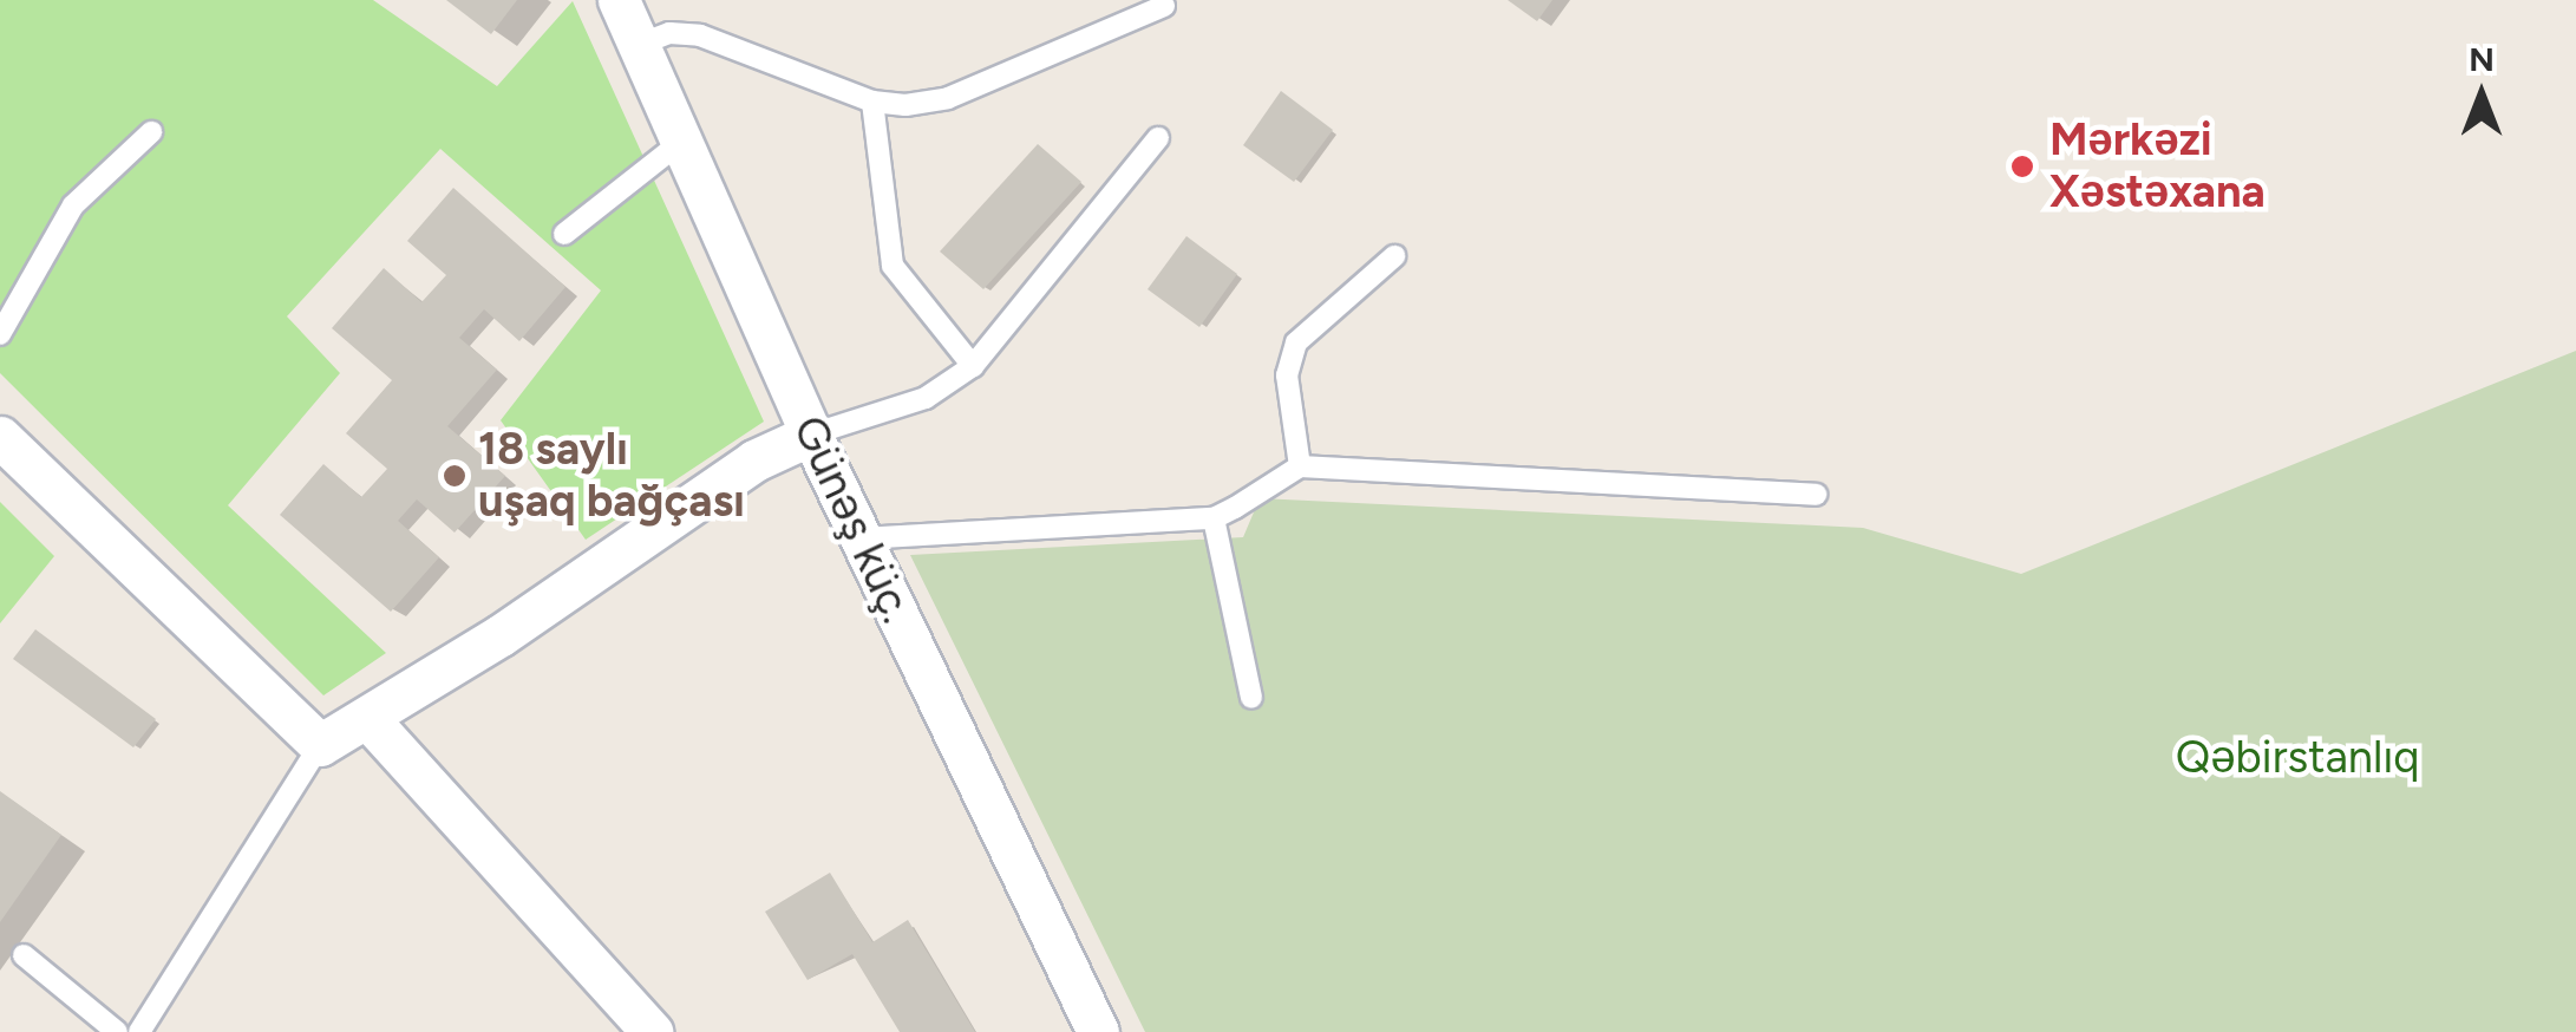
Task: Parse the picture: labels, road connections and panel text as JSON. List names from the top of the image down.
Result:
{
  "streets": {
    "street": ["Günəş küç."]
  },
  "parks": ["Qəbirstanlıq"],
  "places": ["Mərkəzi Xəstəxana", "18 saylı uşaq bağçası"],
  "north": "top"
}
